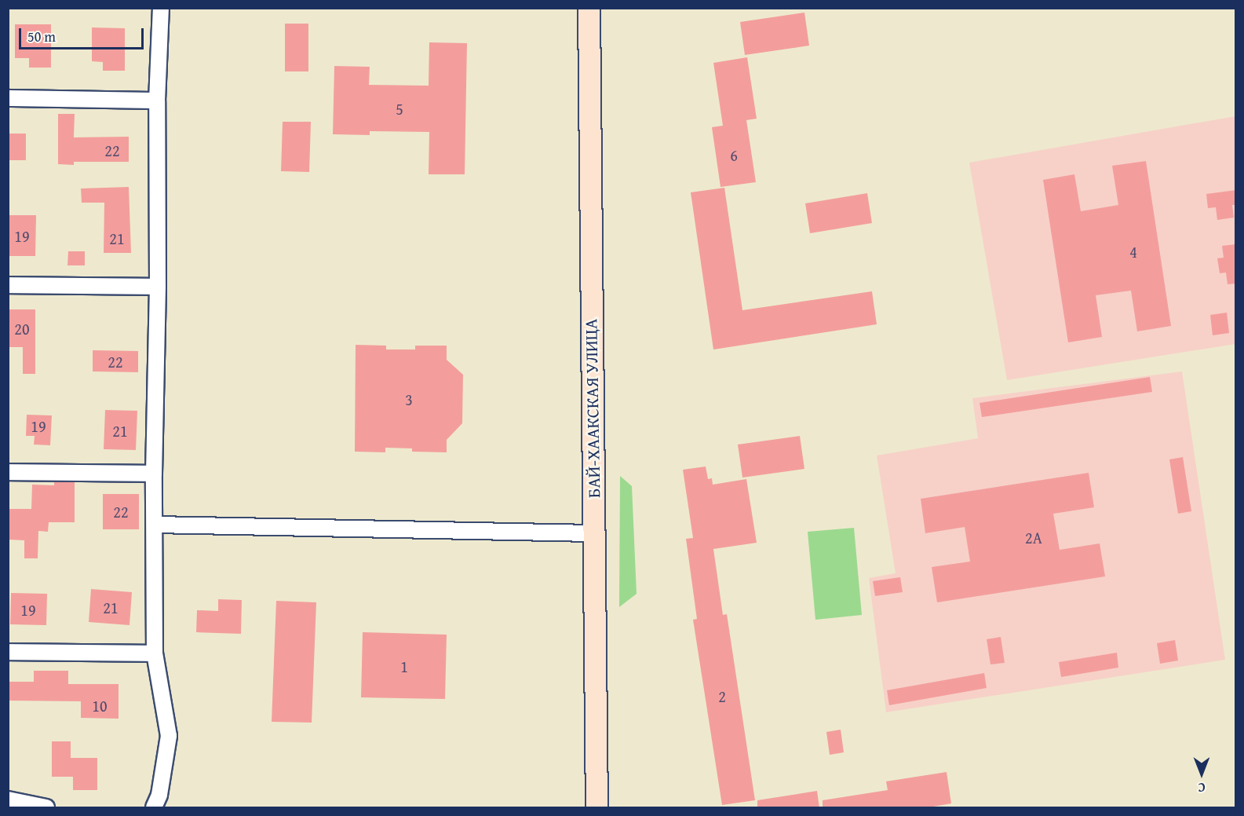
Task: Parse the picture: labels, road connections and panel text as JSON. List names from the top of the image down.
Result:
{
  "streets": {
    "main road": ["БАЙ-ХААКСКАЯ УЛИЦА"]
  },
  "house_numbers": [
    "5",
    "22",
    "6",
    "19",
    "21",
    "4",
    "20",
    "22",
    "3",
    "19",
    "21",
    "22",
    "2А",
    "21",
    "19",
    "1",
    "2",
    "10"
  ],
  "scale_bar": "50 m",
  "north": "bottom"
}
